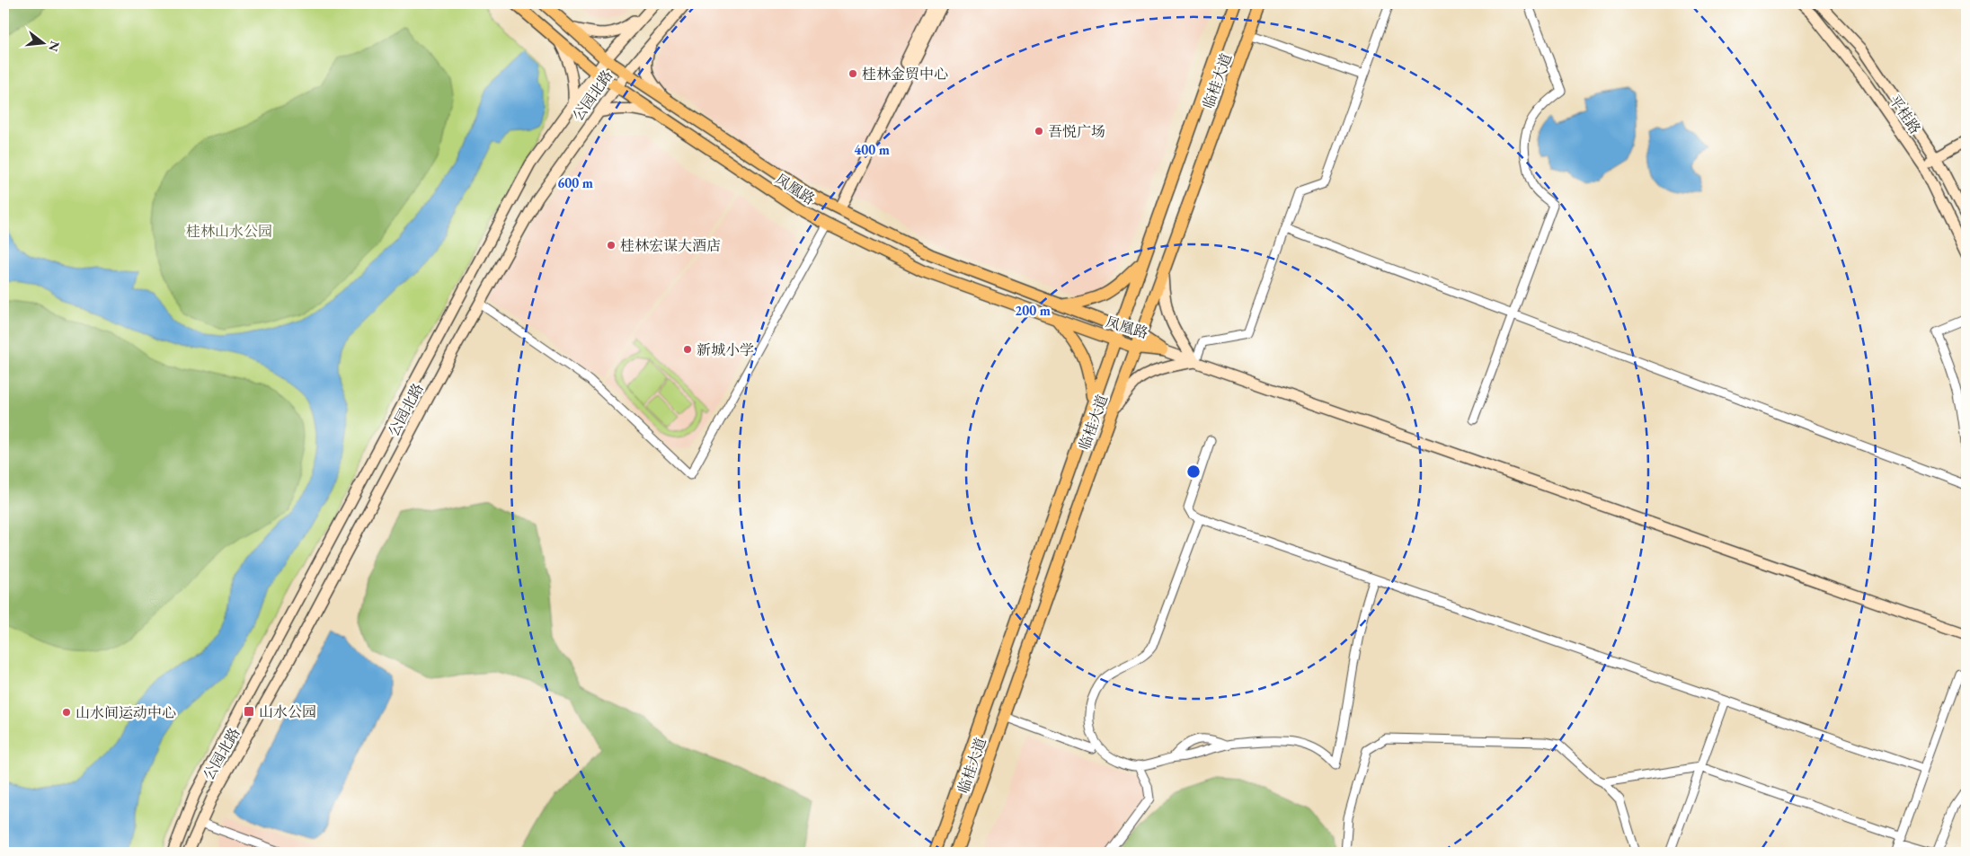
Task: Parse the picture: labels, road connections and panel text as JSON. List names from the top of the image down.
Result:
{
  "streets": {
    "main road": [
      "临桂大道",
      "公园北路",
      "平桂路",
      "凤凰路"
    ]
  },
  "crossings": [
    ["临桂大道", "凤凰路"],
    ["公园北路", "凤凰路"]
  ],
  "parks": ["桂林山水公园"],
  "places": {
    "other": [
      "桂林金贸中心",
      "吾悦广场",
      "桂林宏谋大酒店",
      "新城小学",
      "山水间运动中心"
    ],
    "transit": ["山水公园"]
  },
  "north": "right",
  "rings": ["400 m", "600 m", "200 m"]
}
